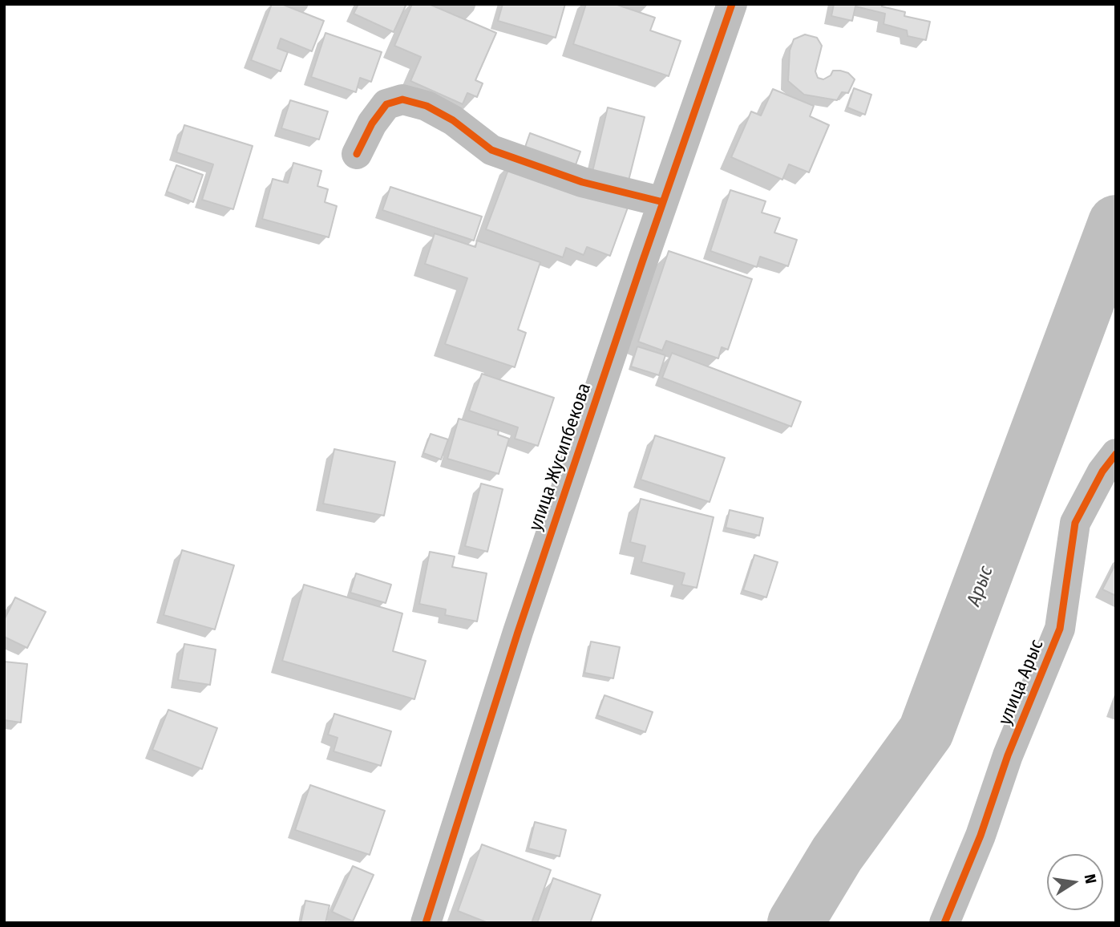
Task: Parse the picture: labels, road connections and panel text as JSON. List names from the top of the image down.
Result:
{
  "streets": {
    "street": ["улица Жусипбекова", "улица Арыс"]
  },
  "water": ["Арыс"],
  "north": "right"
}
